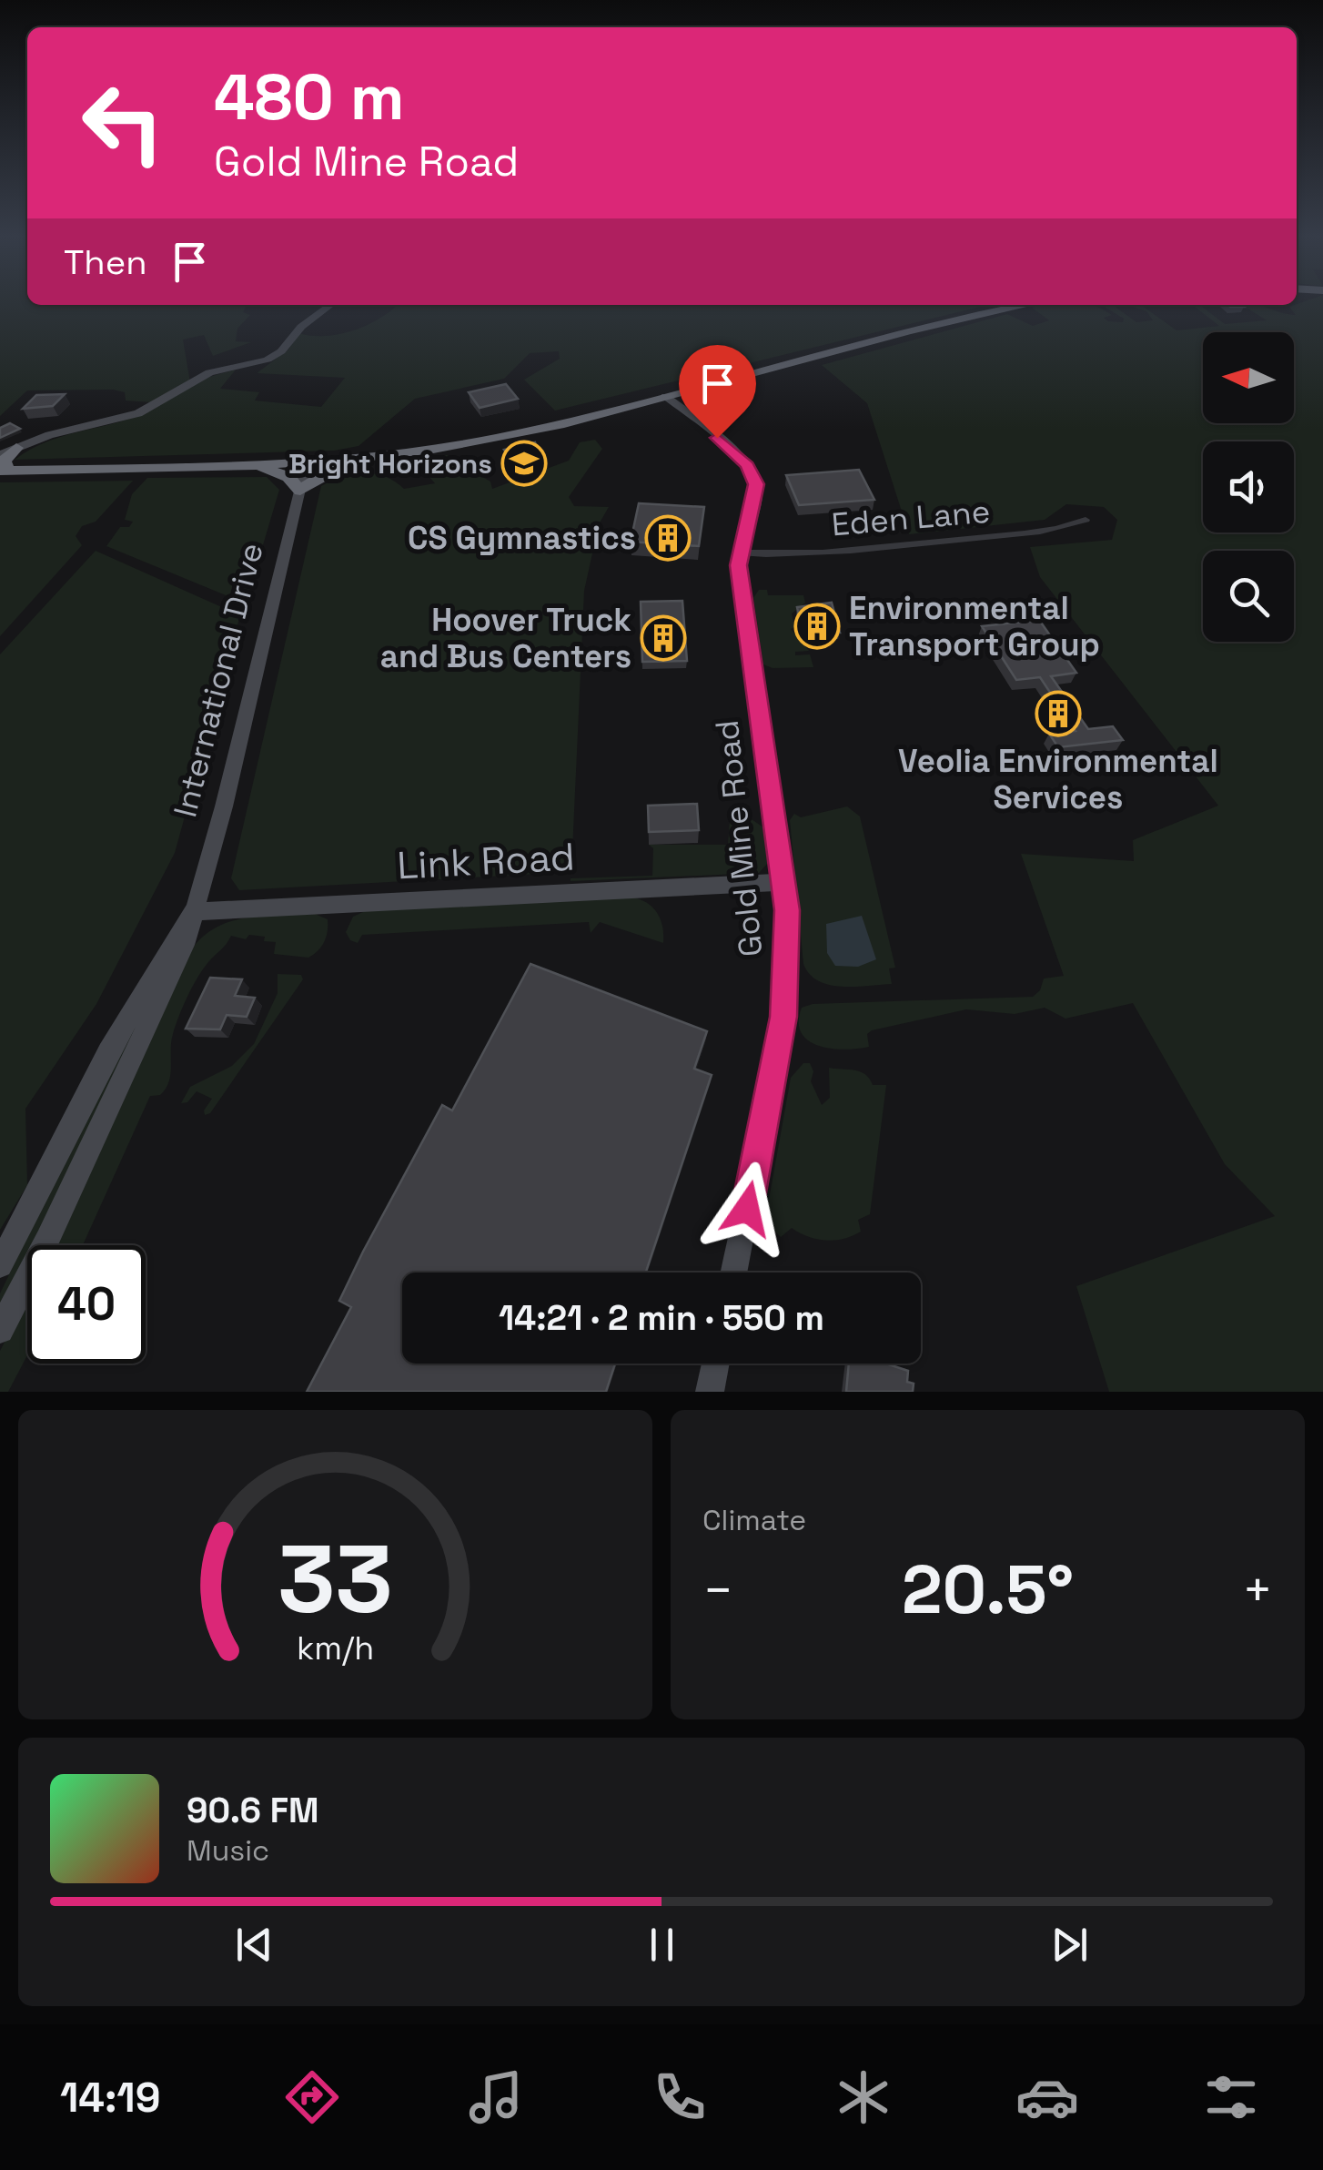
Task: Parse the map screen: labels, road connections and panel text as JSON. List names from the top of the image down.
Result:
{
  "streets": {
    "street": [
      "Eden Lane",
      "International Drive",
      "Gold Mine Road",
      "Link Road"
    ]
  },
  "crossings": [
    ["Eden Lane", "Gold Mine Road"],
    ["International Drive", "Link Road"],
    ["Gold Mine Road", "Link Road"]
  ],
  "places": {
    "school or university": ["Bright Horizons"],
    "building": [
      "CS Gymnastics",
      "Environmental Transport Group",
      "Hoover Truck and Bus Centers",
      "Veolia Environmental Services"
    ]
  },
  "north": "left",
  "page": {
    "turn": ["480 m", "Gold Mine Road"],
    "then": "Then",
    "limit": "40",
    "trip": "14:21 · 2 min · 550 m",
    "tile": "Climate",
    "heat": ["−", "20.5°", "+"],
    "song": ["90.6 FM", "Music"],
    "tabs": "14:19",
    "gauge": ["33", "km/h"]
  }
}
